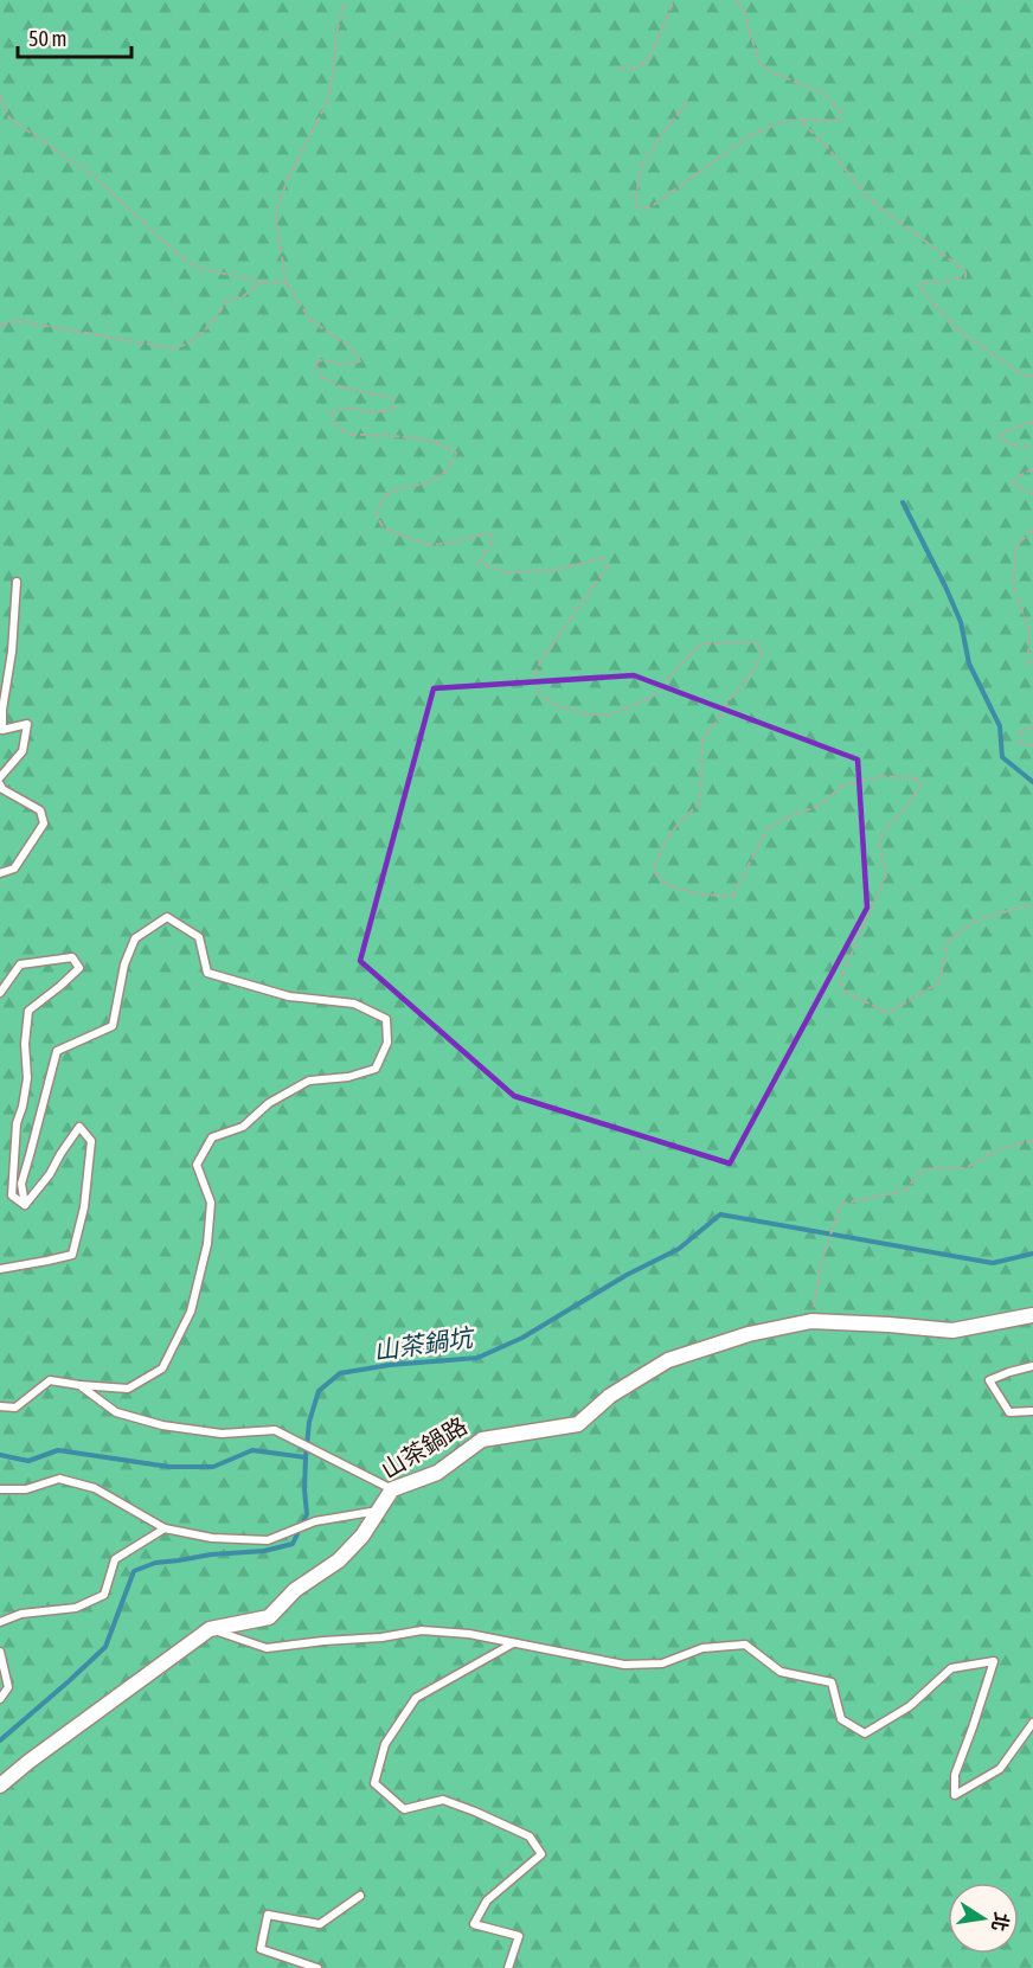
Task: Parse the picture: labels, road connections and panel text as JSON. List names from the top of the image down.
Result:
{
  "streets": {
    "street": ["山茶鍋路"]
  },
  "water": ["山茶鍋坑"],
  "scale_bar": "50 m",
  "north": "right"
}
